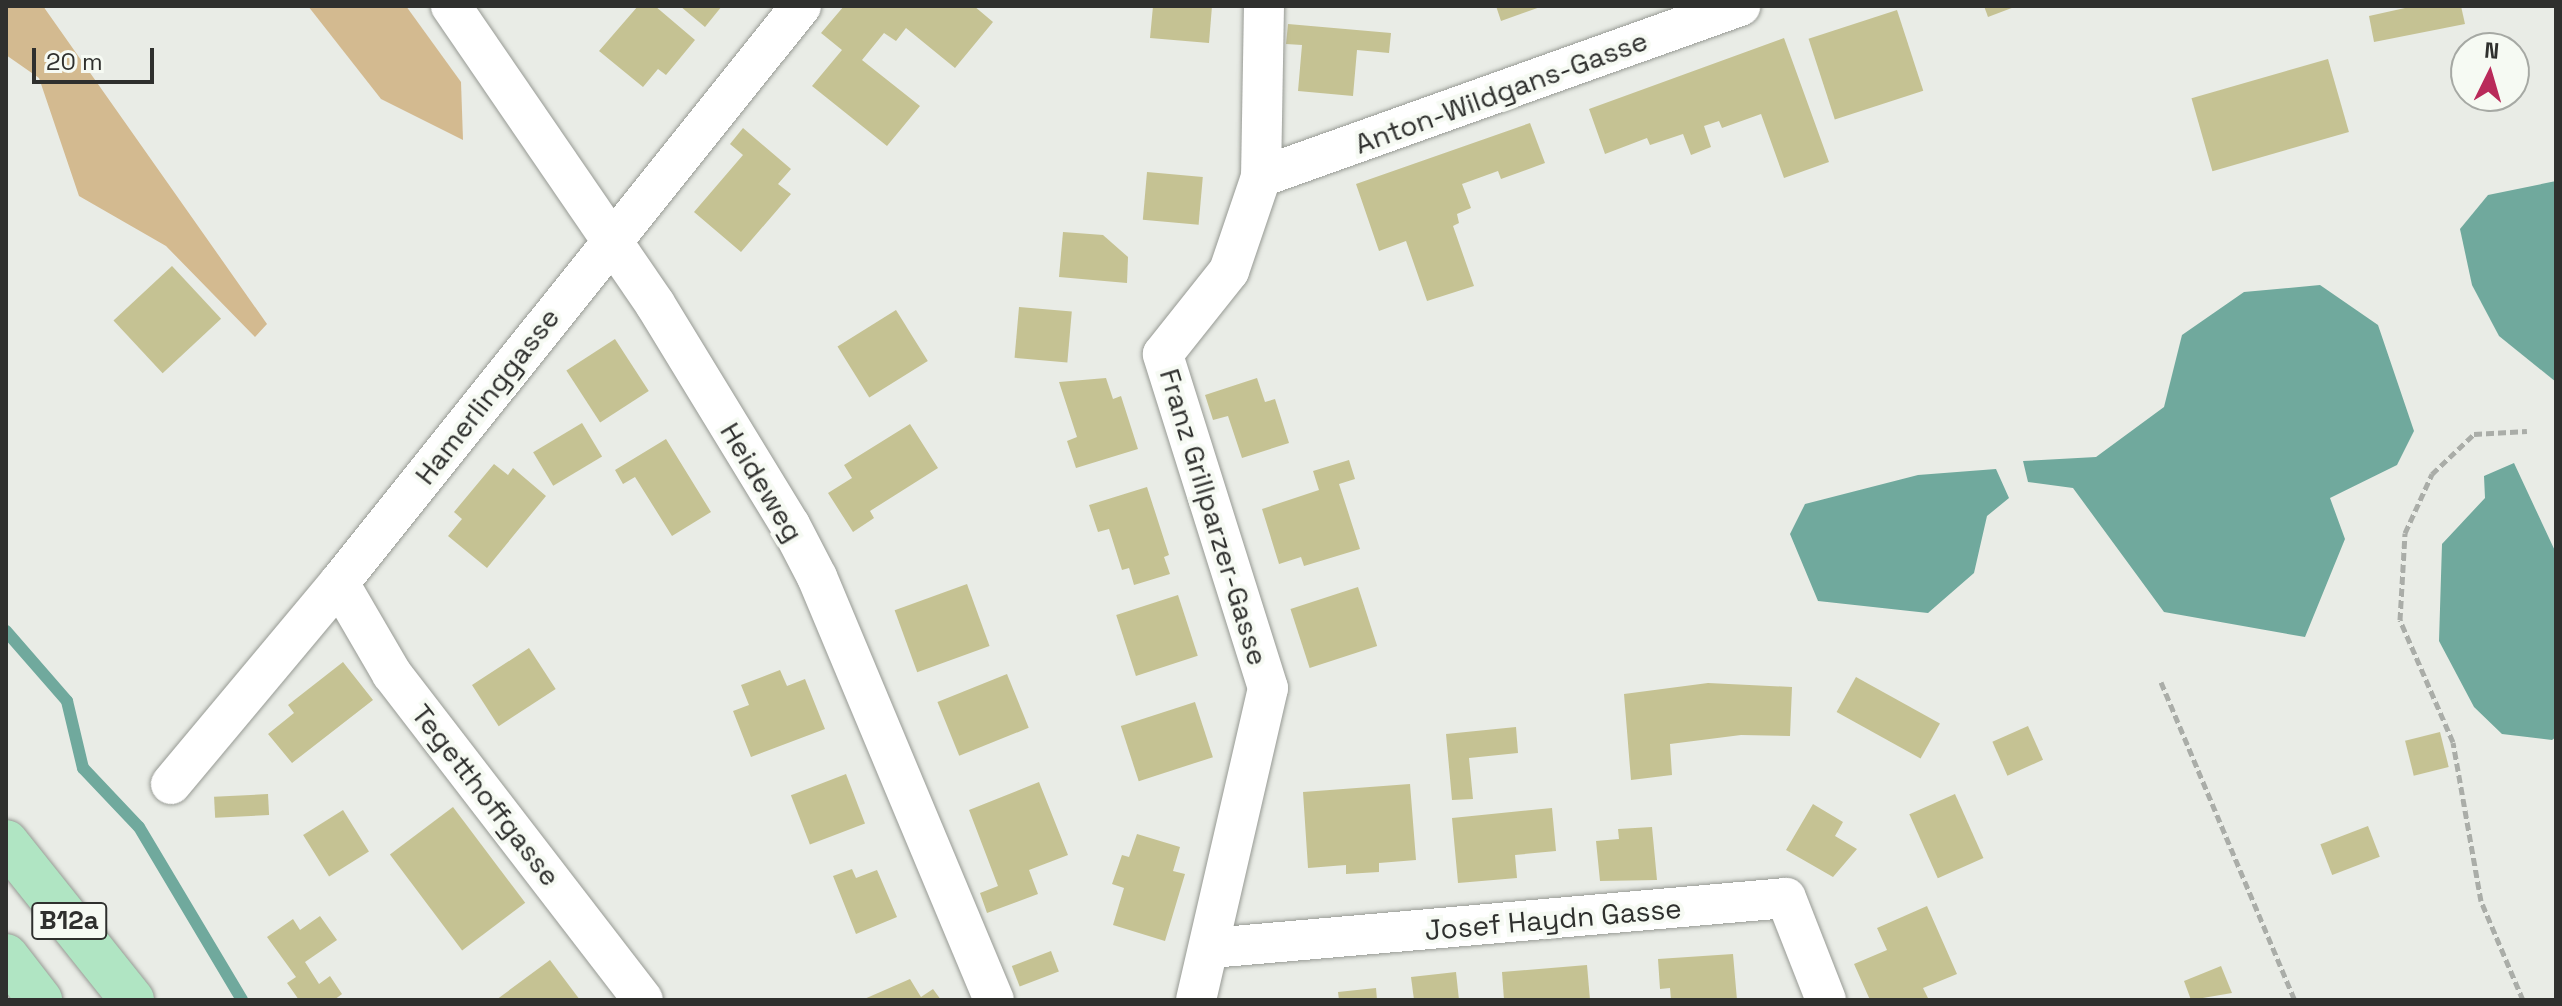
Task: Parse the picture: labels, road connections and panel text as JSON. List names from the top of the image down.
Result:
{
  "streets": {
    "main road": ["B12a"],
    "street": [
      "Anton-Wildgans-Gasse",
      "Hamerlinggasse",
      "Heideweg",
      "Franz Grillparzer-Gasse",
      "Tegetthoffgasse",
      "Josef Haydn Gasse"
    ]
  },
  "crossings": [
    ["Anton-Wildgans-Gasse", "Franz Grillparzer-Gasse"],
    ["Hamerlinggasse", "Heideweg"],
    ["Hamerlinggasse", "Tegetthoffgasse"],
    ["Franz Grillparzer-Gasse", "Josef Haydn Gasse"]
  ],
  "scale_bar": "20 m",
  "north": "top"
}
